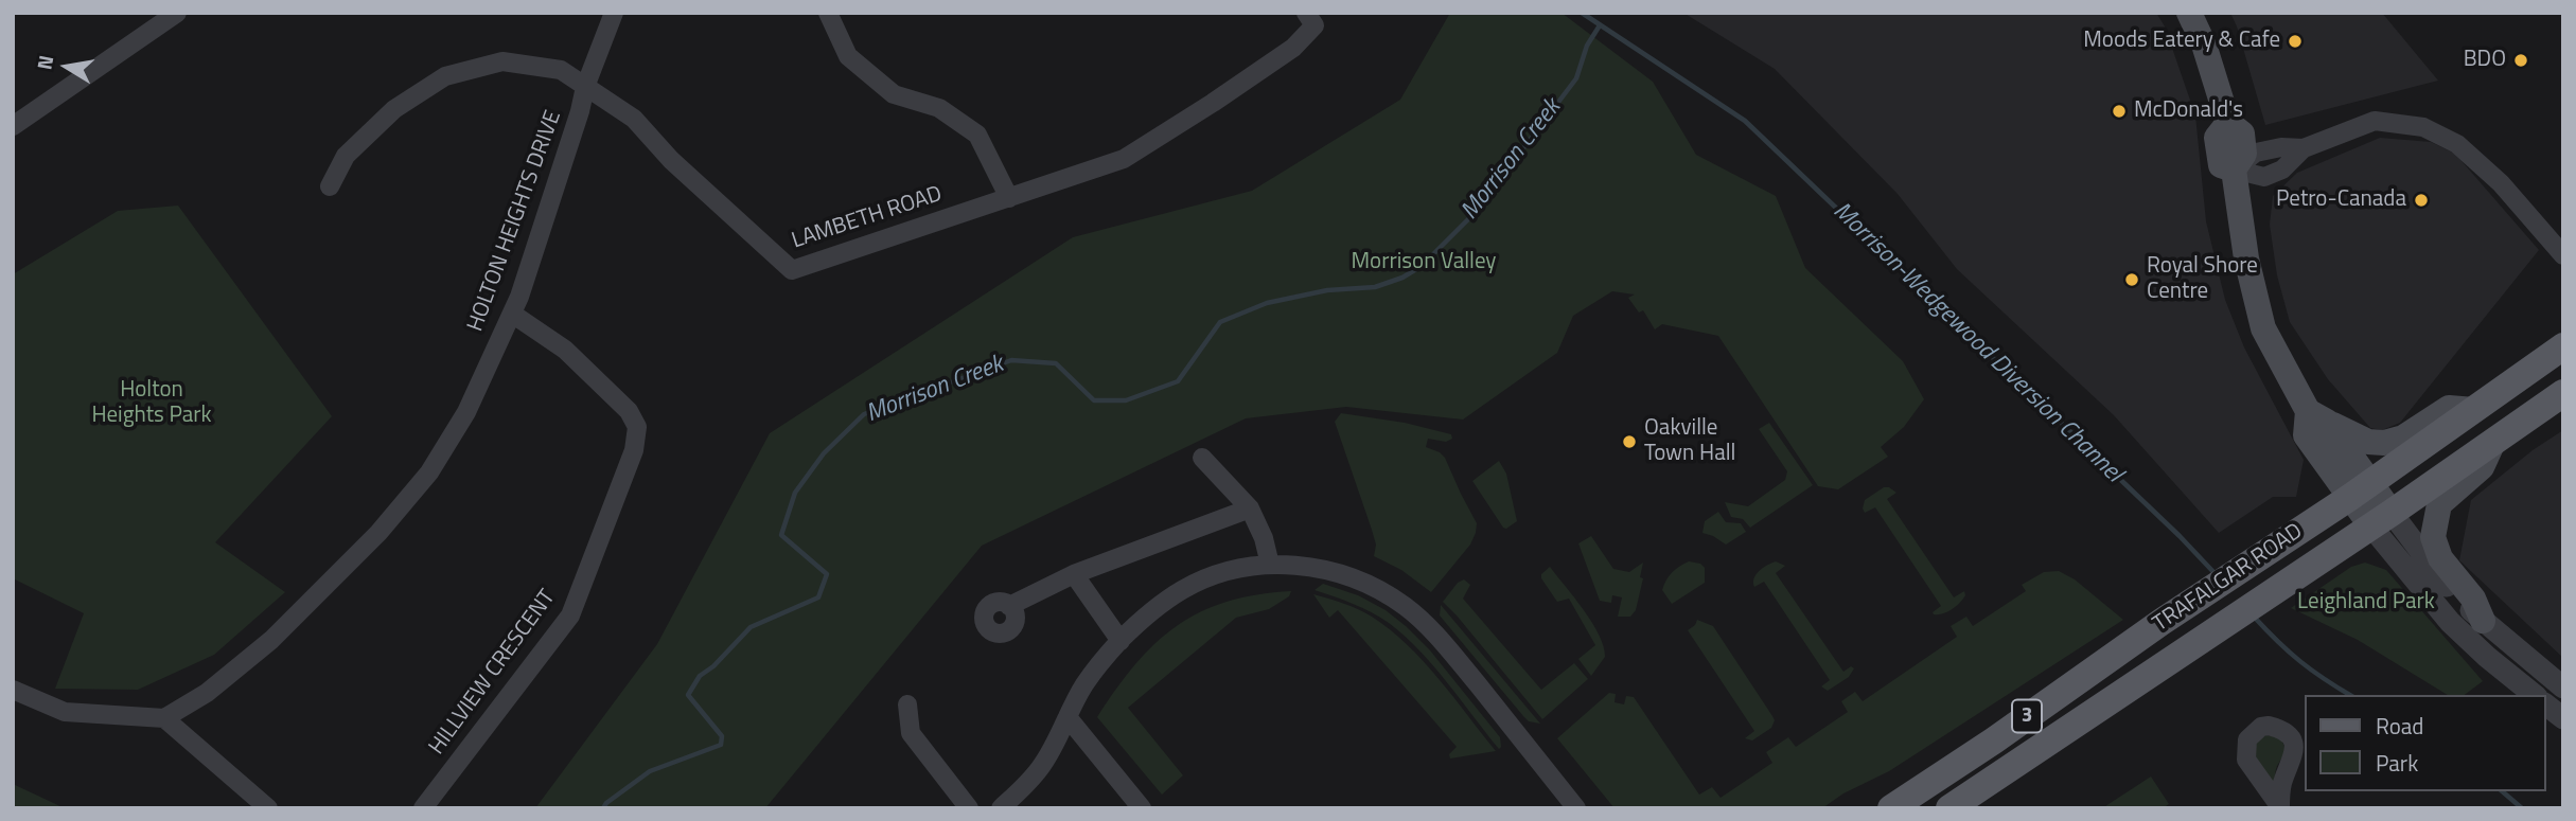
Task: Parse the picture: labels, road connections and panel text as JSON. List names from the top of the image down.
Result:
{
  "streets": {
    "main road": ["TRAFALGAR ROAD", "3"],
    "street": ["LAMBETH ROAD", "HOLTON HEIGHTS DRIVE", "HILLVIEW CRESCENT"]
  },
  "crossings": [
    ["LAMBETH ROAD", "HOLTON HEIGHTS DRIVE"],
    ["HOLTON HEIGHTS DRIVE", "HILLVIEW CRESCENT"]
  ],
  "water": ["Morrison Creek", "Morrison-Wedgewood Diversion Channel"],
  "parks": ["Morrison Valley", "Holton Heights Park", "Leighland Park"],
  "places": [
    "Moods Eatery & Cafe",
    "BDO",
    "McDonald's",
    "Petro-Canada",
    "Royal Shore Centre",
    "Oakville Town Hall"
  ],
  "legend": ["Road", "Park"],
  "north": "left"
}
